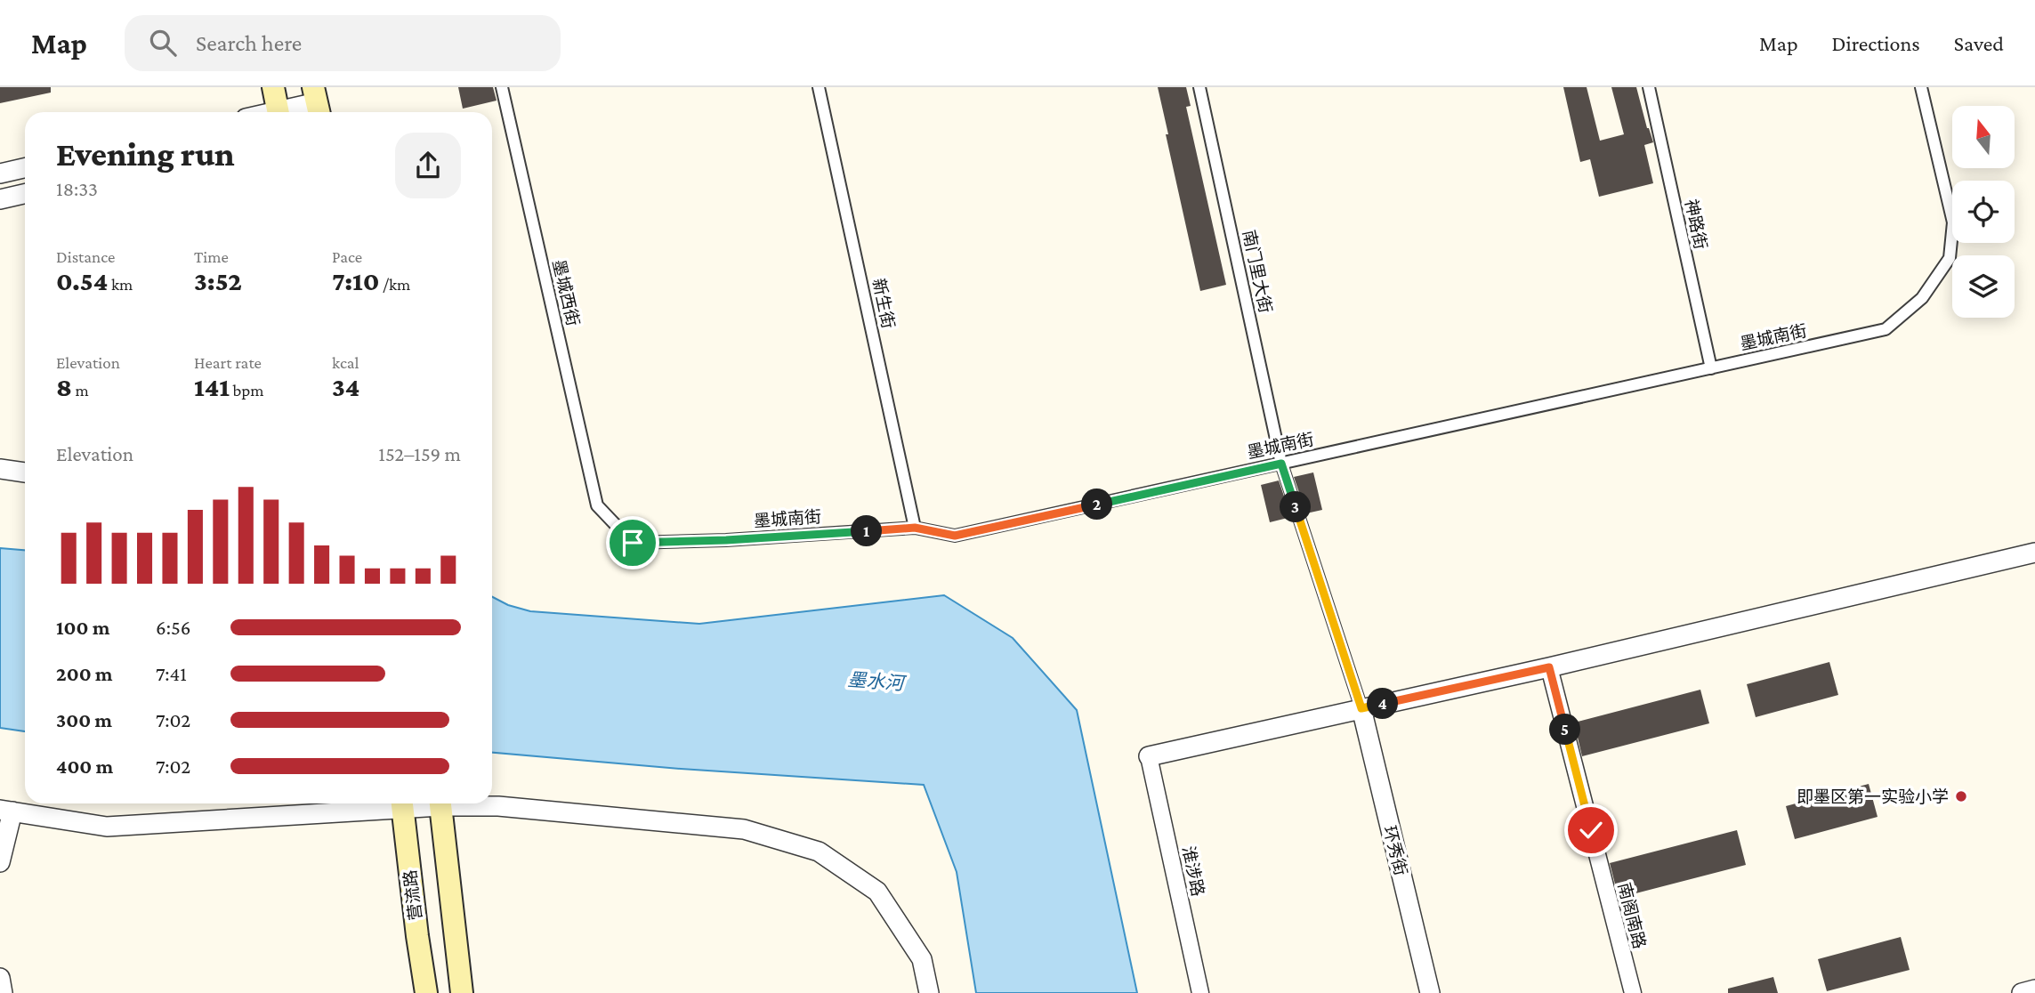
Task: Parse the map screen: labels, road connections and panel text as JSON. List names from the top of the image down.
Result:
{
  "streets": {
    "main road": ["营流路"],
    "street": [
      "神路街",
      "南门里大街",
      "墨城西街",
      "新生街",
      "墨城南街",
      "环秀街",
      "淮涉路",
      "南阁南路"
    ]
  },
  "crossings": [
    ["神路街", "墨城南街"],
    ["南门里大街", "墨城南街"],
    ["南门里大街", "环秀街"],
    ["墨城西街", "墨城南街"],
    ["新生街", "墨城南街"]
  ],
  "water": ["墨水河"],
  "places": ["即墨区第一实验小学"],
  "north": "top",
  "page": {
    "header": "Map",
    "search": "Search here",
    "nav": ["Map", "Directions", "Saved"],
    "heading": ["Evening run", "18:33"],
    "stats": [
      ["Distance", "0.54 km"],
      ["Time", "3:52"],
      ["Pace", "7:10 /km"],
      ["Elevation", "8 m"],
      ["Heart rate", "141 bpm"],
      ["kcal", "34"]
    ],
    "chart": ["Elevation", "152–159 m"],
    "pins": [
      "2",
      "3",
      "1",
      "4",
      "5"
    ],
    "list": [
      {
        "name": "100 m",
        "note": "6:56"
      },
      {
        "name": "200 m",
        "note": "7:41"
      },
      {
        "name": "300 m",
        "note": "7:02"
      },
      {
        "name": "400 m",
        "note": "7:02"
      }
    ]
  }
}
